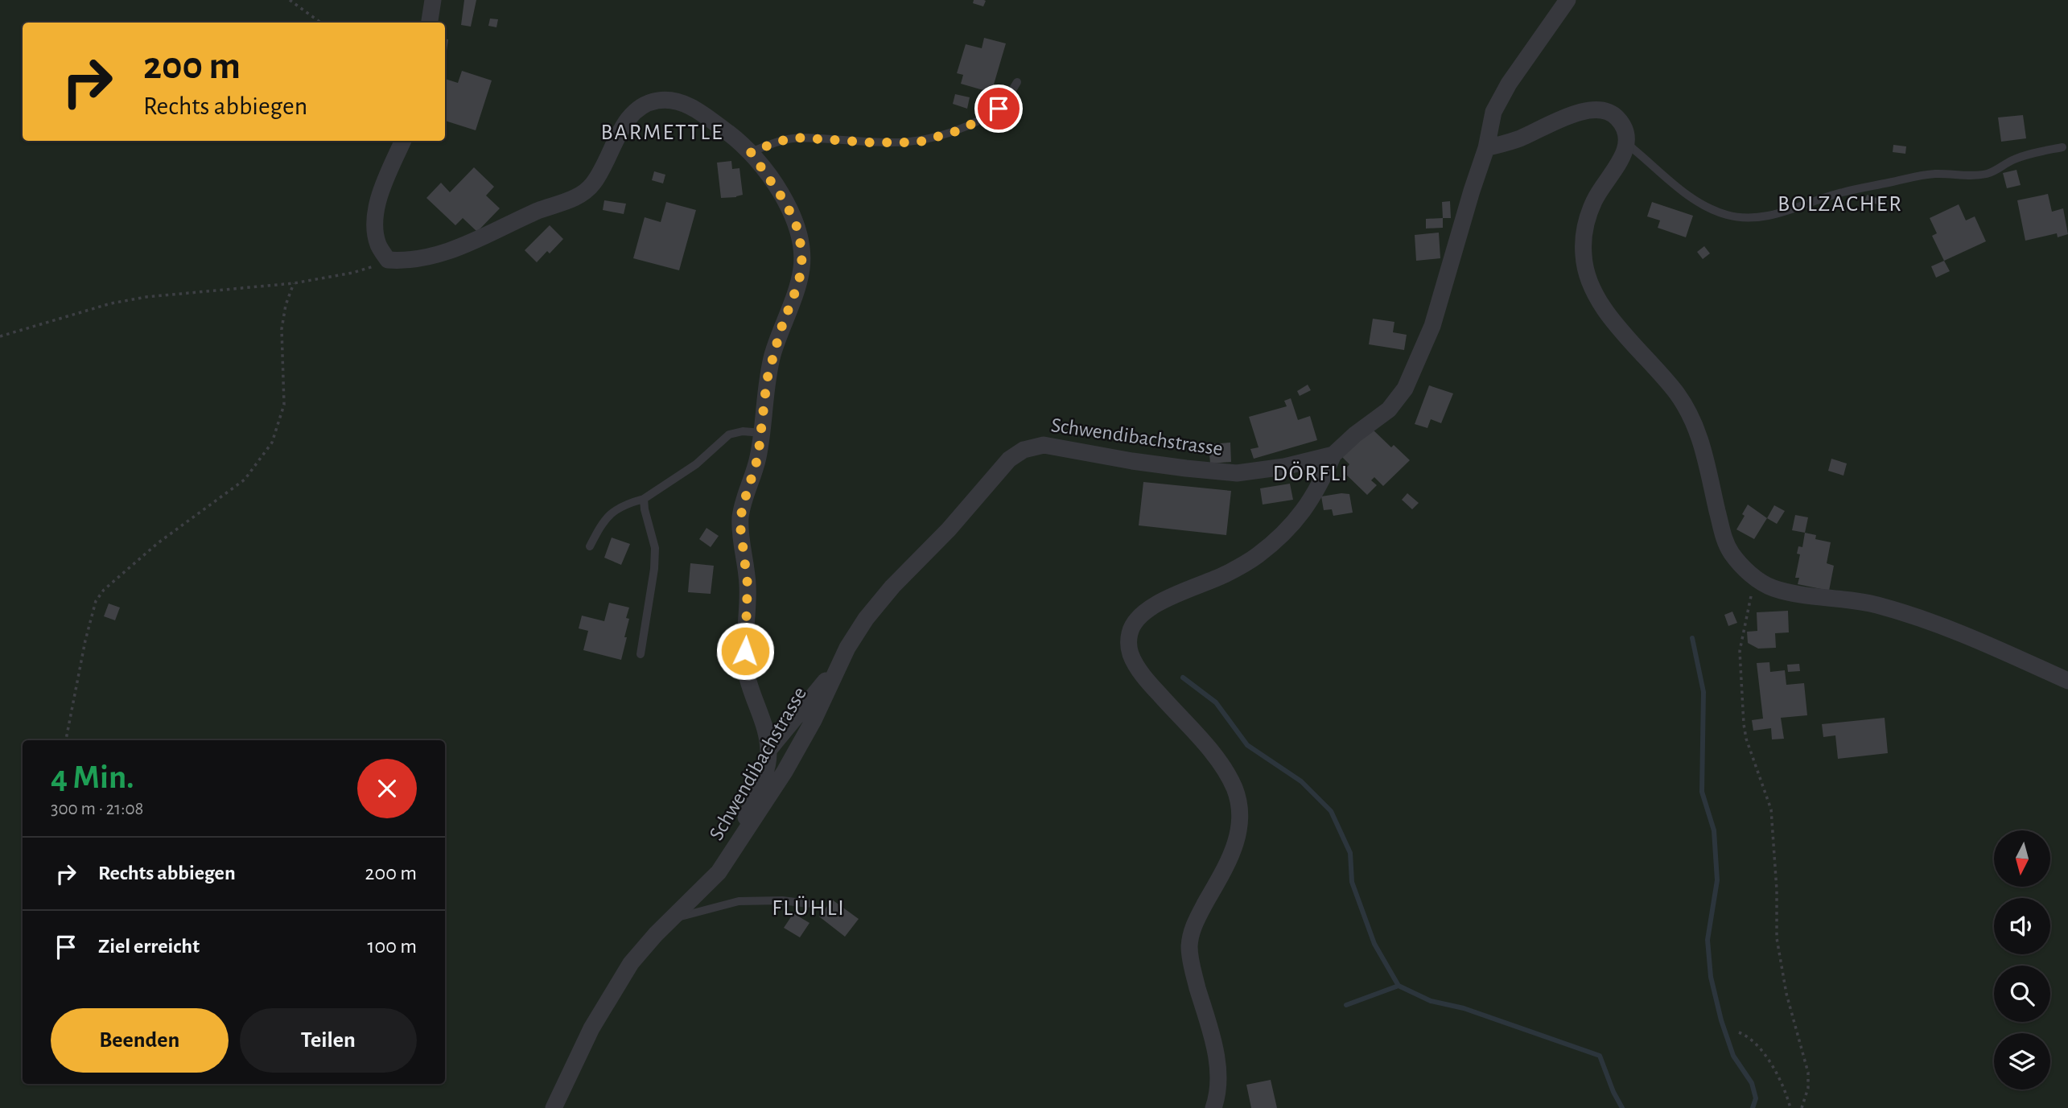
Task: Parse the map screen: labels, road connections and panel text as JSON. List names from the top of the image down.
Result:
{
  "streets": {
    "street": ["Schwendibachstrasse"]
  },
  "districts": [
    "BARMETTLE",
    "BOLZACHER",
    "DÖRFLI",
    "FLÜHLI"
  ],
  "north": "bottom",
  "page": {
    "turn": ["200 m", "Rechts abbiegen"],
    "heading": ["4 Min.", "300 m · 21:08"],
    "list": [
      {
        "name": "Rechts abbiegen",
        "value": "200 m"
      },
      {
        "name": "Ziel erreicht",
        "value": "100 m"
      }
    ],
    "buttons": ["Beenden", "Teilen"]
  }
}
